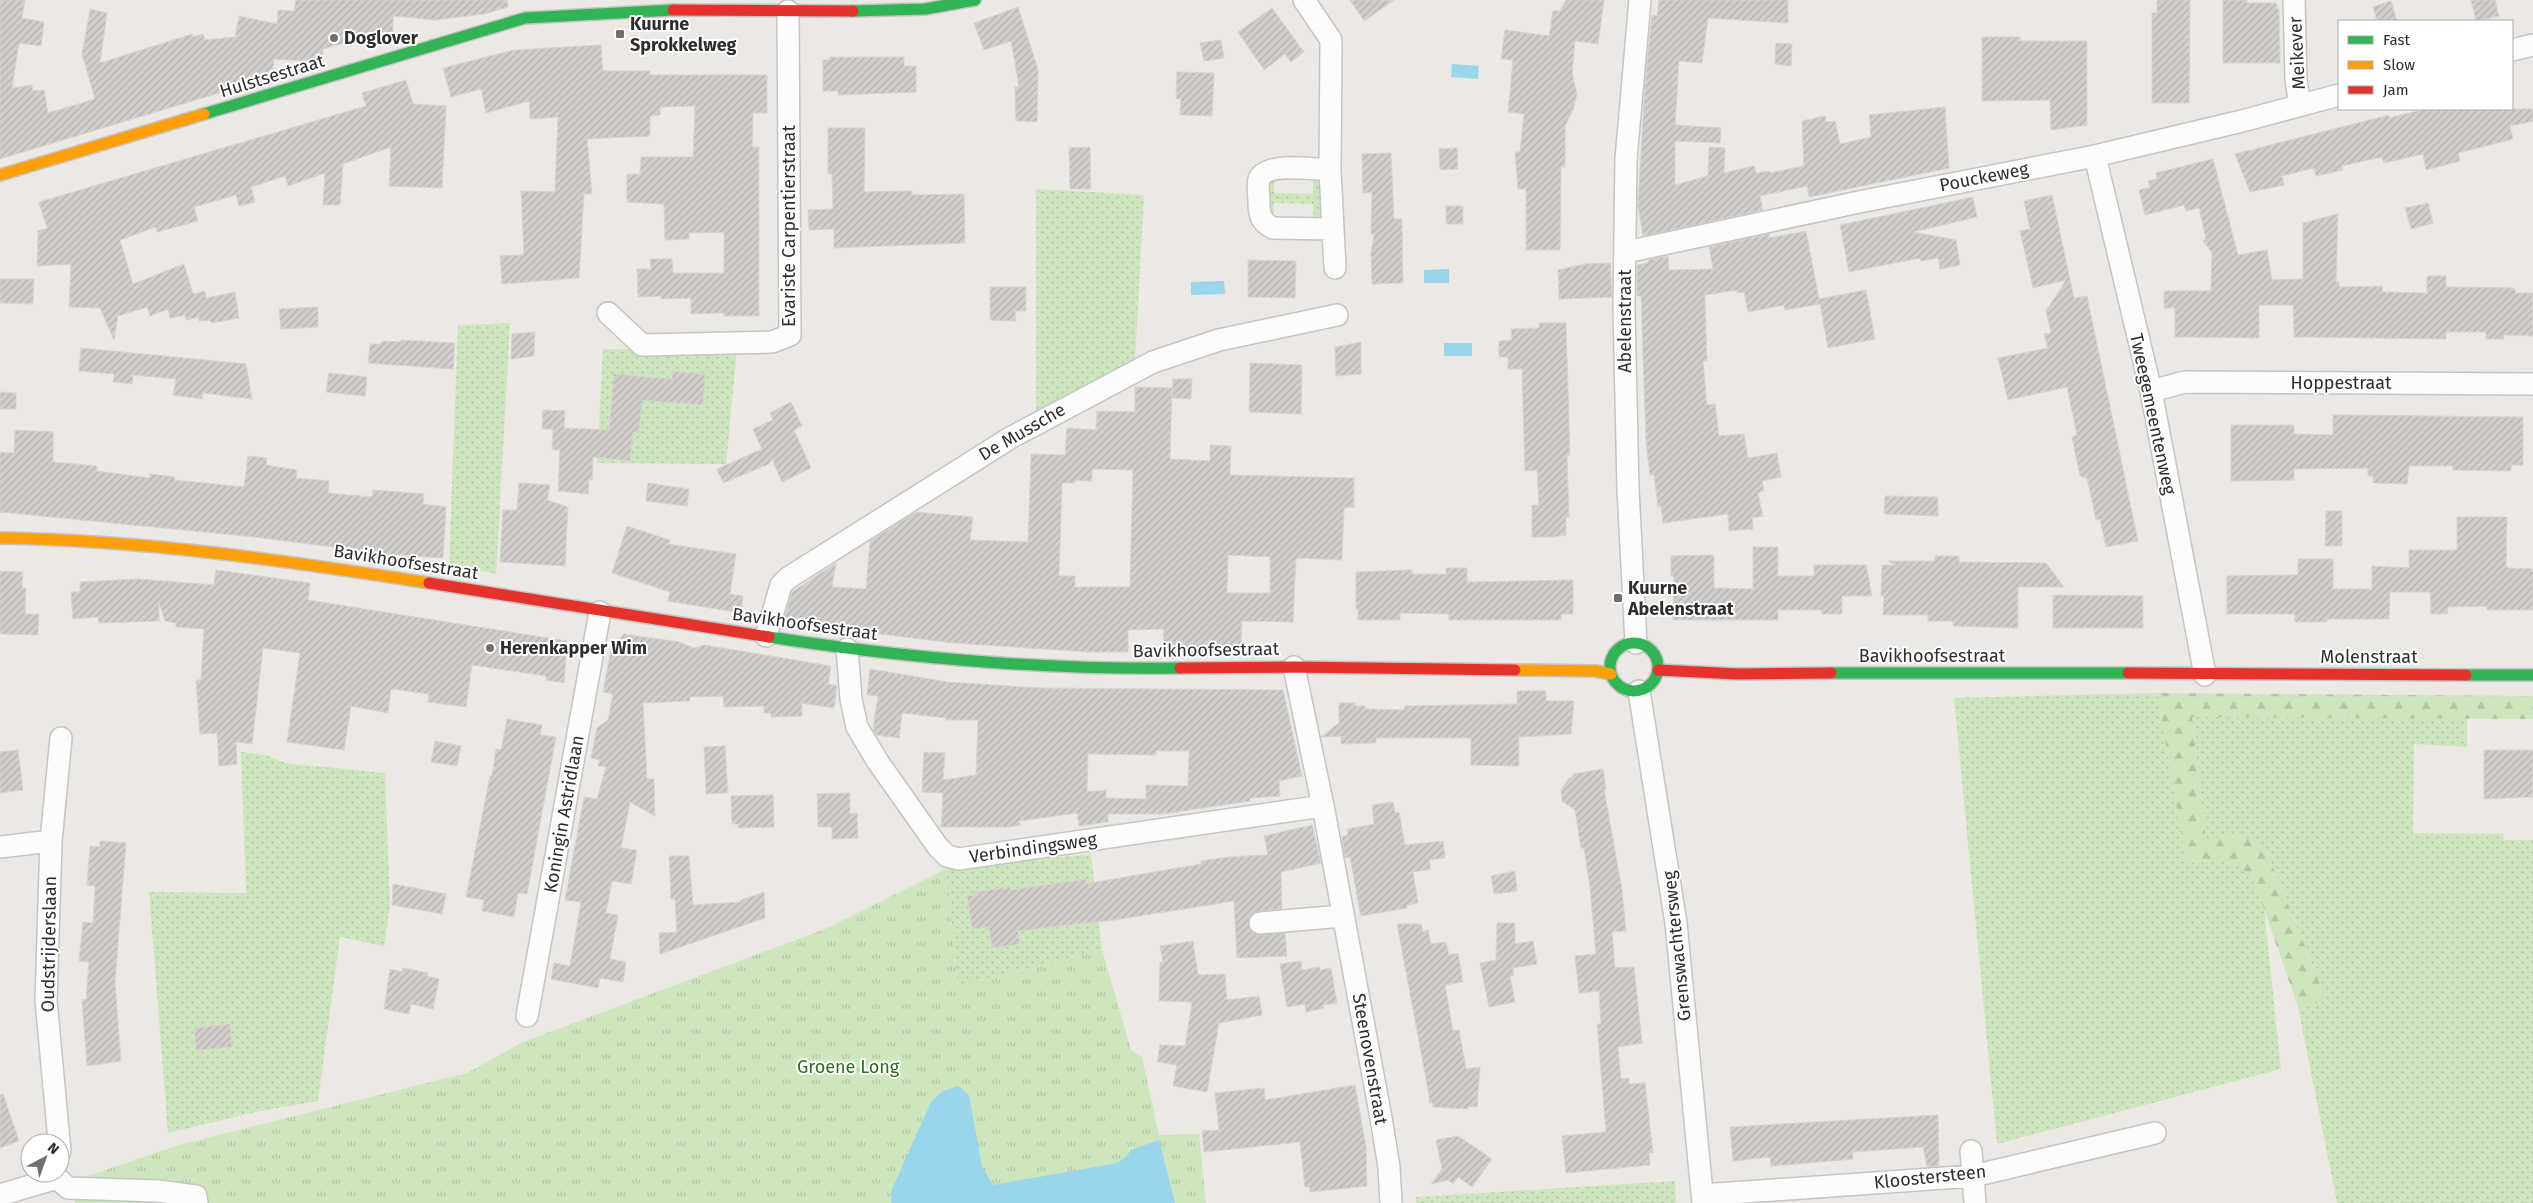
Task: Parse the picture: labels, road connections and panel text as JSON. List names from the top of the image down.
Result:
{
  "streets": {
    "street": [
      "Meikever",
      "Hulstsestraat",
      "Pouckeweg",
      "Evariste Carpentierstraat",
      "Abelenstraat",
      "Hoppestraat",
      "Tweegemeentenweg",
      "De Mussche",
      "Bavikhoofsestraat",
      "Molenstraat",
      "Koningin Astridlaan",
      "Verbindingsweg",
      "Oudstrijderslaan",
      "Grenswachtersweg",
      "Steenovenstraat",
      "Kloostersteen"
    ]
  },
  "crossings": [
    ["Meikever", "Pouckeweg"],
    ["Hulstsestraat", "Evariste Carpentierstraat"],
    ["Pouckeweg", "Abelenstraat"],
    ["Pouckeweg", "Tweegemeentenweg"],
    ["Abelenstraat", "Bavikhoofsestraat"],
    ["Abelenstraat", "Grenswachtersweg"],
    ["Hoppestraat", "Tweegemeentenweg"],
    ["Tweegemeentenweg", "Bavikhoofsestraat"],
    ["Tweegemeentenweg", "Molenstraat"],
    ["De Mussche", "Bavikhoofsestraat"],
    ["Bavikhoofsestraat", "Molenstraat"],
    ["Bavikhoofsestraat", "Koningin Astridlaan"],
    ["Bavikhoofsestraat", "Verbindingsweg"],
    ["Bavikhoofsestraat", "Grenswachtersweg"],
    ["Bavikhoofsestraat", "Steenovenstraat"],
    ["Verbindingsweg", "Steenovenstraat"],
    ["Grenswachtersweg", "Kloostersteen"]
  ],
  "parks": ["Groene Long"],
  "places": {
    "transit": ["Kuurne Sprokkelweg", "Kuurne Abelenstraat"],
    "other": ["Doglover", "Herenkapper Wim"]
  },
  "legend": ["Fast", "Slow", "Jam"],
  "north": "top right"
}
